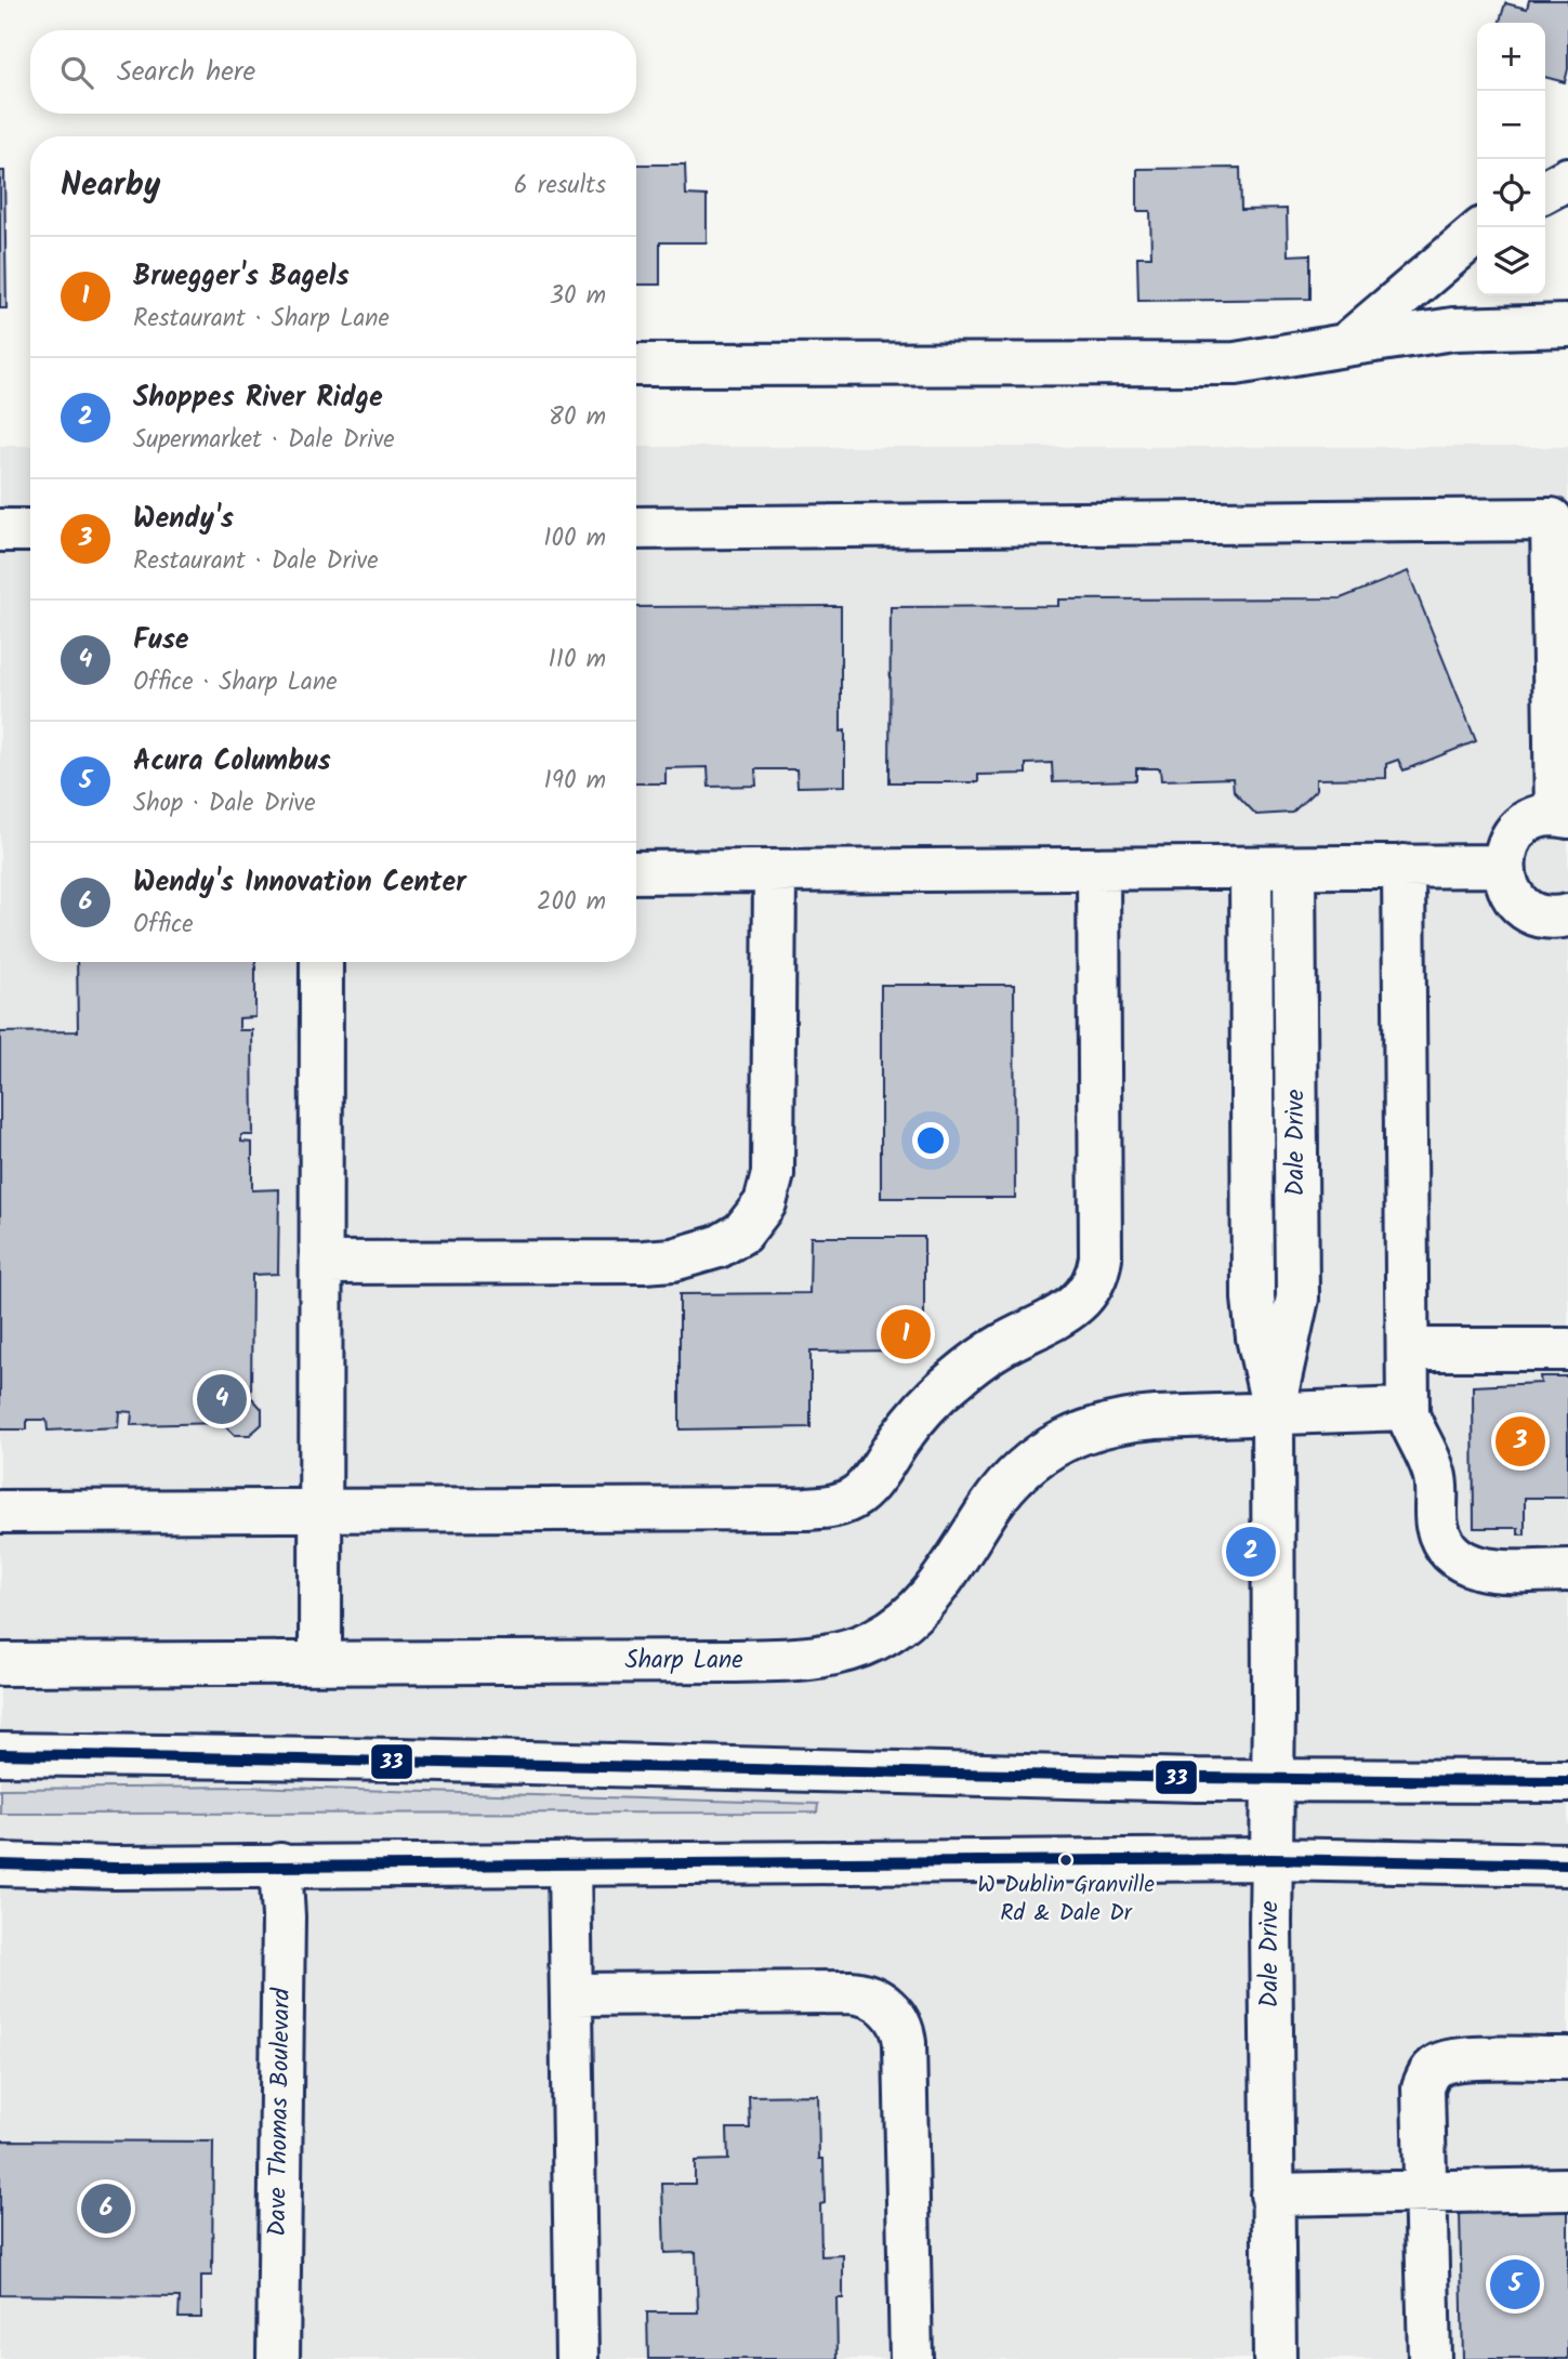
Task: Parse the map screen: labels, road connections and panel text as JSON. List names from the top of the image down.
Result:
{
  "streets": {
    "street": ["Dale Drive", "Sharp Lane", "Dave Thomas Boulevard"]
  },
  "crossings": [
    ["Dale Drive", "Sharp Lane"]
  ],
  "places": ["W Dublin Granville Rd & Dale Dr"],
  "lines": ["transit line 33"],
  "page": {
    "map_buttons": ["+", "−"],
    "search": "Search here",
    "heading": ["Nearby", "6 results"],
    "list": [
      {
        "mark": "1",
        "name": "Bruegger's Bagels",
        "note": "Restaurant · Sharp Lane",
        "value": "30 m"
      },
      {
        "mark": "2",
        "name": "Shoppes River Ridge",
        "note": "Supermarket · Dale Drive",
        "value": "80 m"
      },
      {
        "mark": "3",
        "name": "Wendy's",
        "note": "Restaurant · Dale Drive",
        "value": "100 m"
      },
      {
        "mark": "4",
        "name": "Fuse",
        "note": "Office · Sharp Lane",
        "value": "110 m"
      },
      {
        "mark": "5",
        "name": "Acura Columbus",
        "note": "Shop · Dale Drive",
        "value": "190 m"
      },
      {
        "mark": "6",
        "name": "Wendy's Innovation Center",
        "note": "Office",
        "value": "200 m"
      }
    ],
    "pins": [
      "1",
      "4",
      "3",
      "2",
      "6",
      "5"
    ]
  }
}
